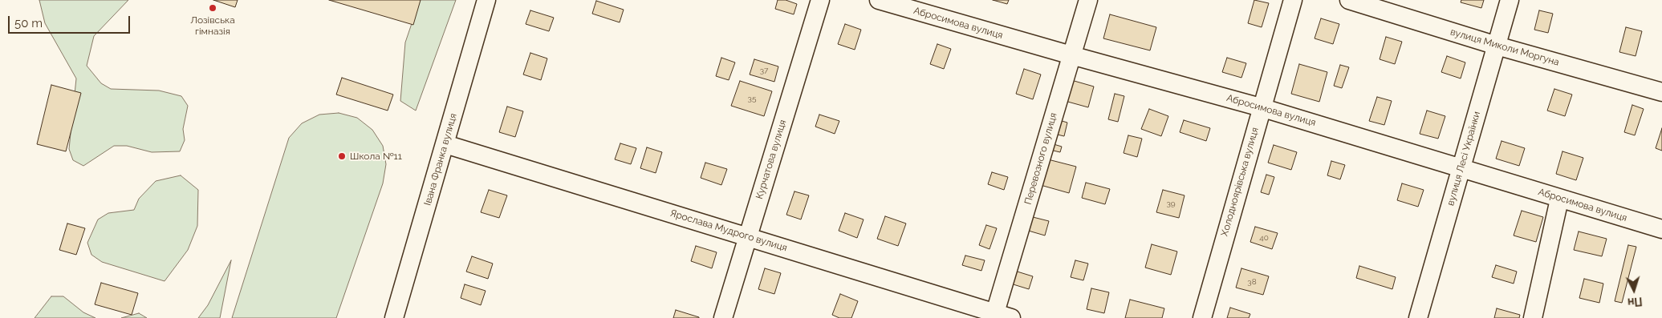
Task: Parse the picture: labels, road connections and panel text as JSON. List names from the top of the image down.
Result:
{
  "streets": {
    "street": [
      "Абросимова вулиця",
      "вулиця Миколи Моргуна",
      "Перевозного вулиця",
      "вулиця Лесі Українки",
      "Івана Франка вулиця",
      "Курчатова вулиця",
      "Холодноярівська вулиця",
      "Ярослава Мудрого вулиця"
    ]
  },
  "crossings": [
    ["Абросимова вулиця", "Перевозного вулиця"],
    ["Абросимова вулиця", "вулиця Лесі Українки"],
    ["Абросимова вулиця", "Холодноярівська вулиця"],
    ["вулиця Миколи Моргуна", "вулиця Лесі Українки"],
    ["Перевозного вулиця", "Ярослава Мудрого вулиця"],
    ["Івана Франка вулиця", "Ярослава Мудрого вулиця"],
    ["Курчатова вулиця", "Ярослава Мудрого вулиця"]
  ],
  "places": ["Лозівська гімназія", "Школа №11"],
  "house_numbers": [
    "37",
    "35",
    "39",
    "40",
    "38"
  ],
  "scale_bar": "50 m",
  "north": "bottom"
}
